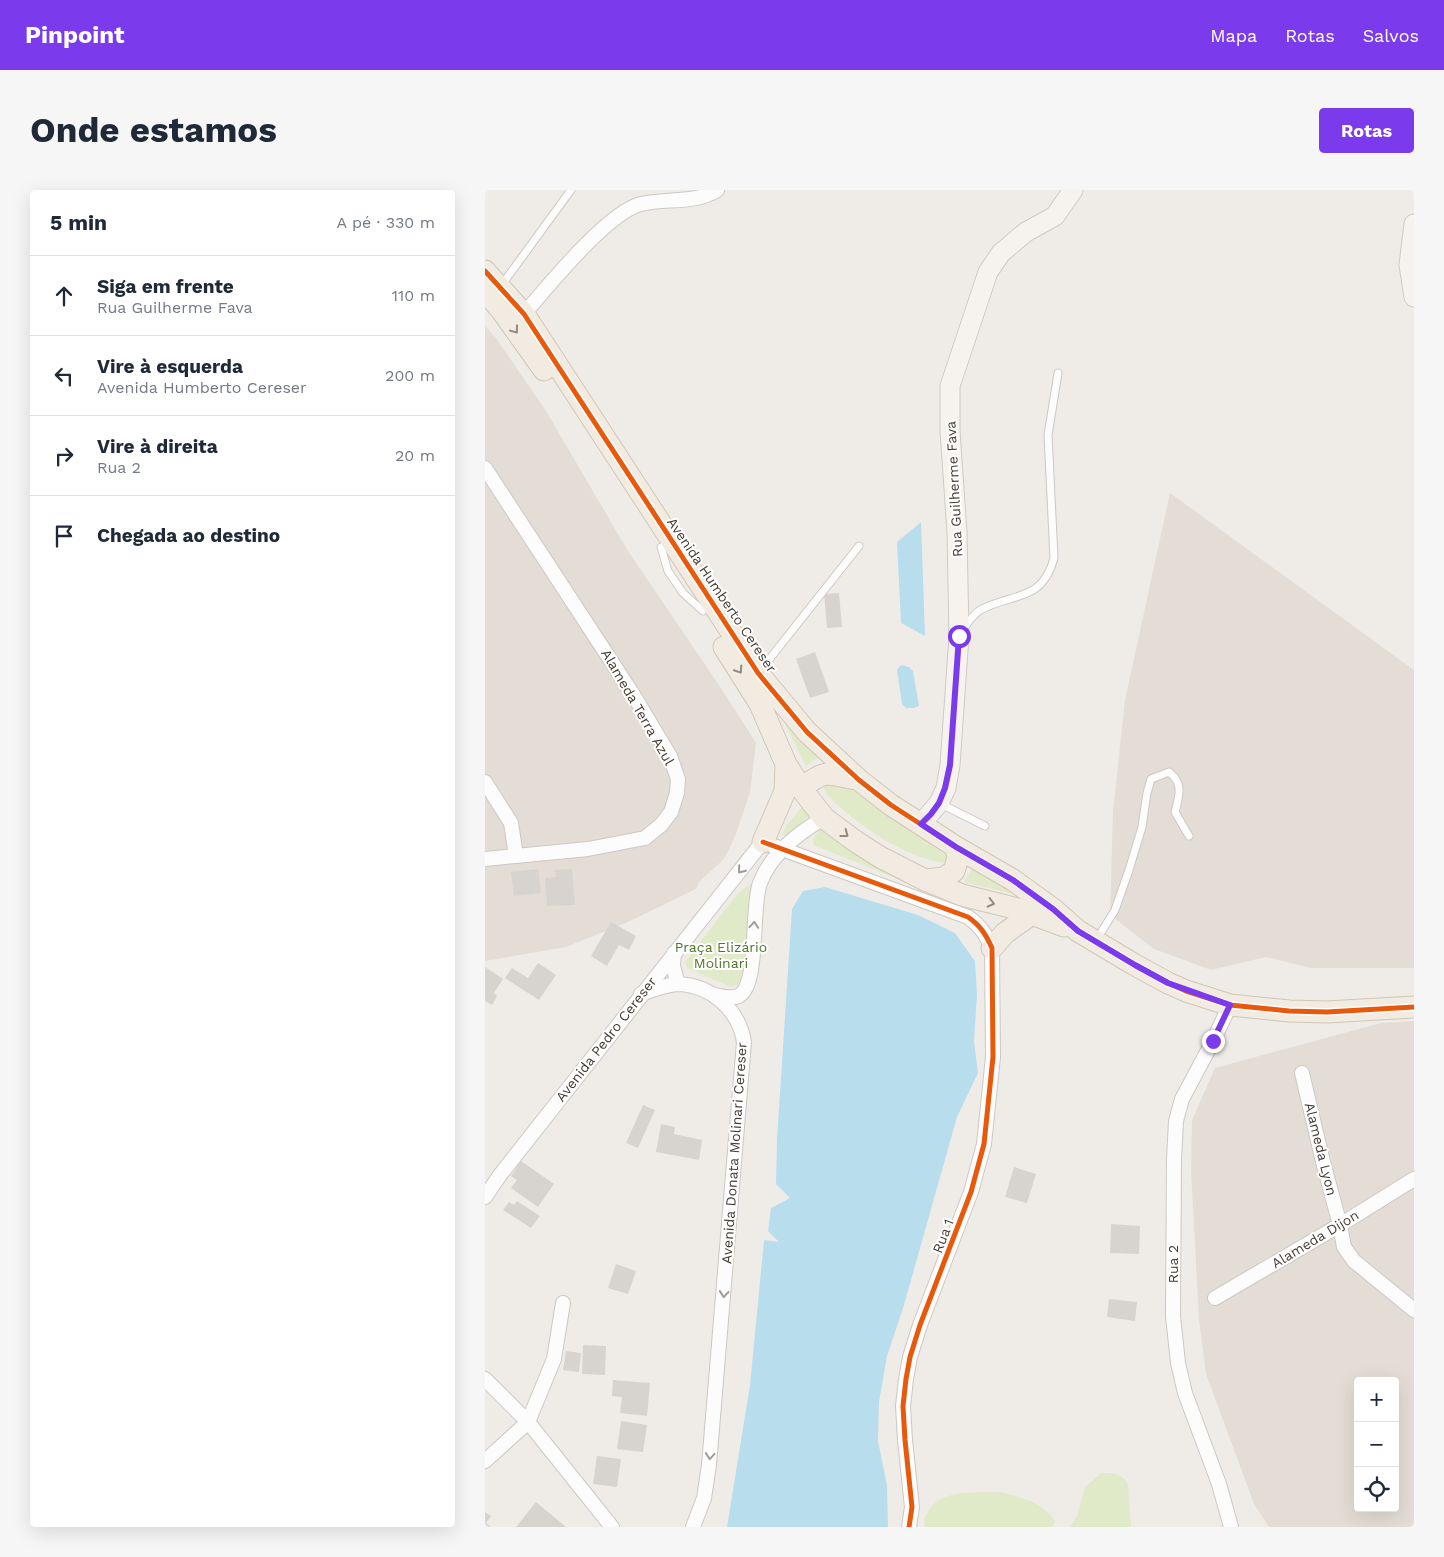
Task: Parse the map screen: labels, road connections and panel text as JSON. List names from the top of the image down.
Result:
{
  "streets": {
    "main road": ["Avenida Humberto Cereser"],
    "street": [
      "Rua Guilherme Fava",
      "Alameda Terra Azul",
      "Avenida Pedro Cereser",
      "Alameda Lyon",
      "Avenida Donata Molinari Cereser",
      "Rua 1",
      "Alameda Dijon",
      "Rua 2"
    ]
  },
  "crossings": [
    ["Rua Guilherme Fava", "Avenida Humberto Cereser"],
    ["Avenida Humberto Cereser", "Avenida Pedro Cereser"],
    ["Avenida Humberto Cereser", "Rua 2"],
    ["Alameda Lyon", "Alameda Dijon"]
  ],
  "one_way": ["Avenida Donata Molinari Cereser"],
  "parks": ["Praça Elizário Molinari"],
  "page": {
    "header": "Pinpoint",
    "nav": ["Mapa", "Rotas", "Salvos"],
    "buttons": "Rotas",
    "title": "Onde estamos",
    "heading": ["5 min", "A pé · 330 m"],
    "list": [
      ["Siga em frente", "Rua Guilherme Fava", "110 m"],
      ["Vire à esquerda", "Avenida Humberto Cereser", "200 m"],
      ["Vire à direita", "Rua 2", "20 m"],
      "Chegada ao destino"
    ],
    "map_buttons": ["+", "−"]
  }
}
